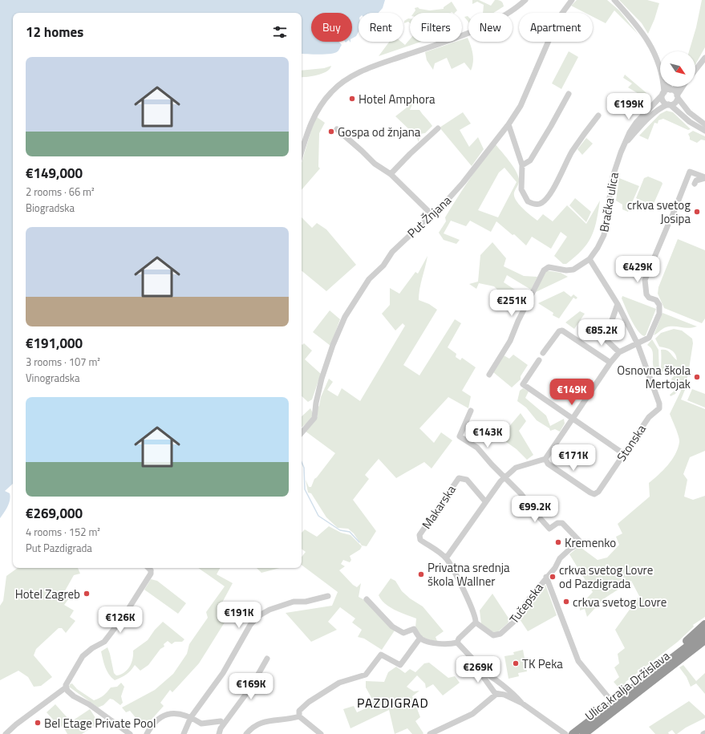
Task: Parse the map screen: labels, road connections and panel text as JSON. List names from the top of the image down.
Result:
{
  "streets": {
    "highway": ["Ulica kralja Držislava"],
    "street": [
      "Bračka ulica",
      "Put Žnjana",
      "Stonska",
      "Makarska",
      "Tučepska"
    ]
  },
  "districts": ["PAZDIGRAD"],
  "places": [
    "Hotel Amphora",
    "Gospa od žnjana",
    "crkva svetog Josipa",
    "Osnovna škola Mertojak",
    "Kremenko",
    "Privatna srednja škola Wallner",
    "crkva svetog Lovre od Pazdigrada",
    "Hotel Zagreb",
    "crkva svetog Lovre",
    "TK Peka",
    "Bel Etage Private Pool"
  ],
  "north": "bottom right",
  "page": {
    "chip": [
      "Buy",
      "Rent",
      "Filters",
      "New",
      "Apartment"
    ],
    "heading": "12 homes",
    "list": [
      {
        "name": "€149,000",
        "note": "2 rooms · 66 m² · Biogradska"
      },
      {
        "name": "€191,000",
        "note": "3 rooms · 107 m² · Vinogradska"
      },
      {
        "name": "€269,000",
        "note": "4 rooms · 152 m² · Put Pazdigrada"
      }
    ],
    "price": [
      "€199K",
      "€429K",
      "€251K",
      "€85.2K",
      "€149K",
      "€143K",
      "€171K",
      "€99.2K",
      "€191K",
      "€126K",
      "€269K",
      "€169K"
    ]
  }
}
